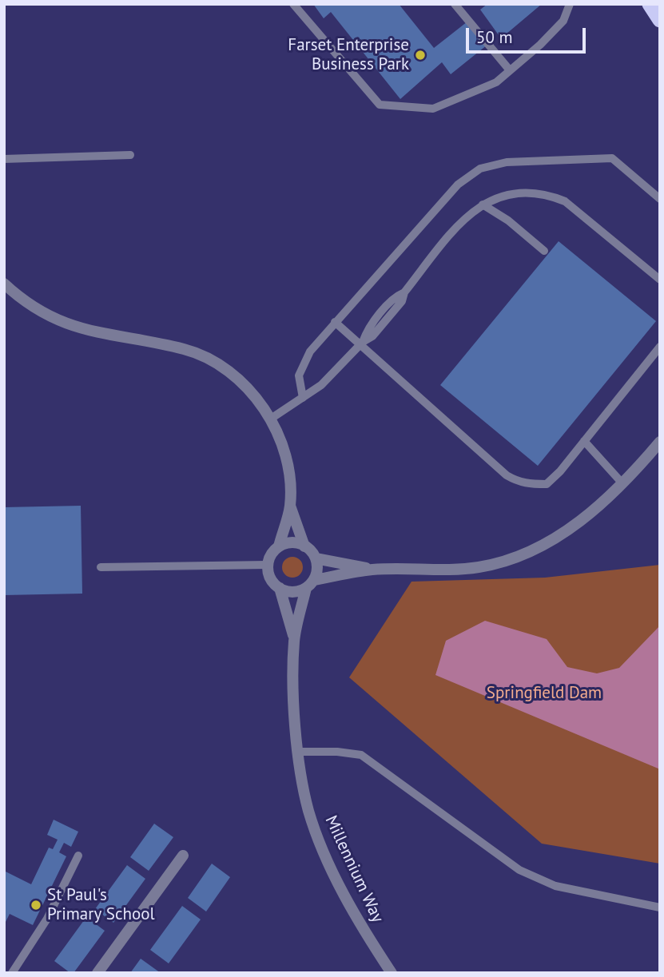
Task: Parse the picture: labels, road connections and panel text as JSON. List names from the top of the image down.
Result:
{
  "streets": {
    "street": ["Millennium Way"]
  },
  "parks": ["Springfield Dam"],
  "places": ["Farset Enterprise Business Park", "St Paul's Primary School"],
  "scale_bar": "50 m"
}
